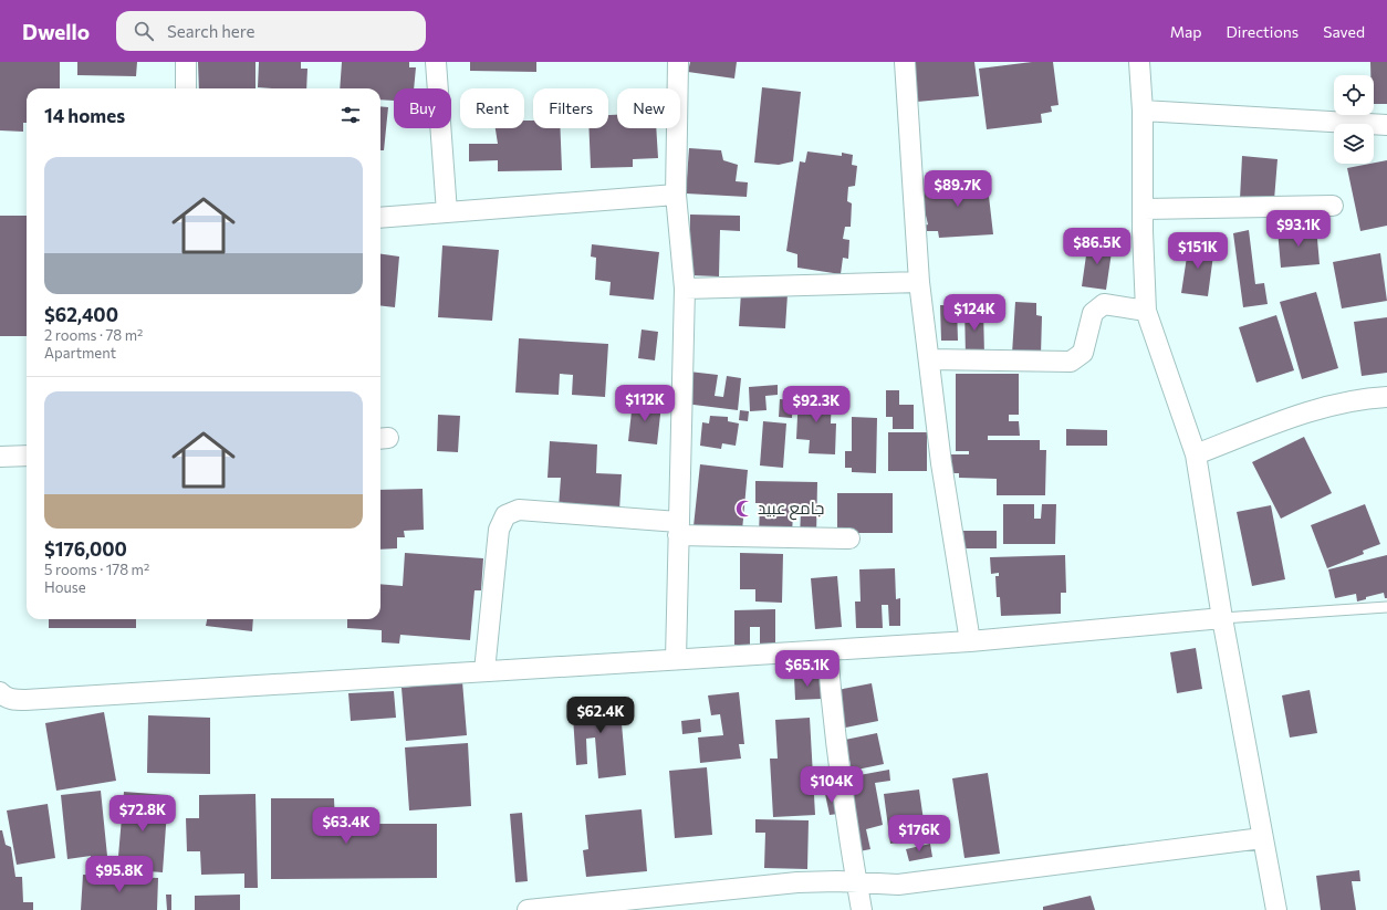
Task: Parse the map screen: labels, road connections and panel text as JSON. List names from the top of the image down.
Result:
{
  "places": {
    "mosque": ["جامع عبيد"]
  },
  "page": {
    "header": "Dwello",
    "search": "Search here",
    "nav": ["Map", "Directions", "Saved"],
    "chip": [
      "Buy",
      "Rent",
      "Filters",
      "New"
    ],
    "heading": "14 homes",
    "list": [
      {
        "name": "$62,400",
        "note": "2 rooms · 78 m² · Apartment"
      },
      {
        "name": "$176,000",
        "note": "5 rooms · 178 m² · House"
      }
    ],
    "price": [
      "$89.7K",
      "$93.1K",
      "$86.5K",
      "$151K",
      "$124K",
      "$112K",
      "$92.3K",
      "$65.1K",
      "$62.4K",
      "$104K",
      "$72.8K",
      "$63.4K",
      "$176K",
      "$95.8K"
    ]
  }
}
